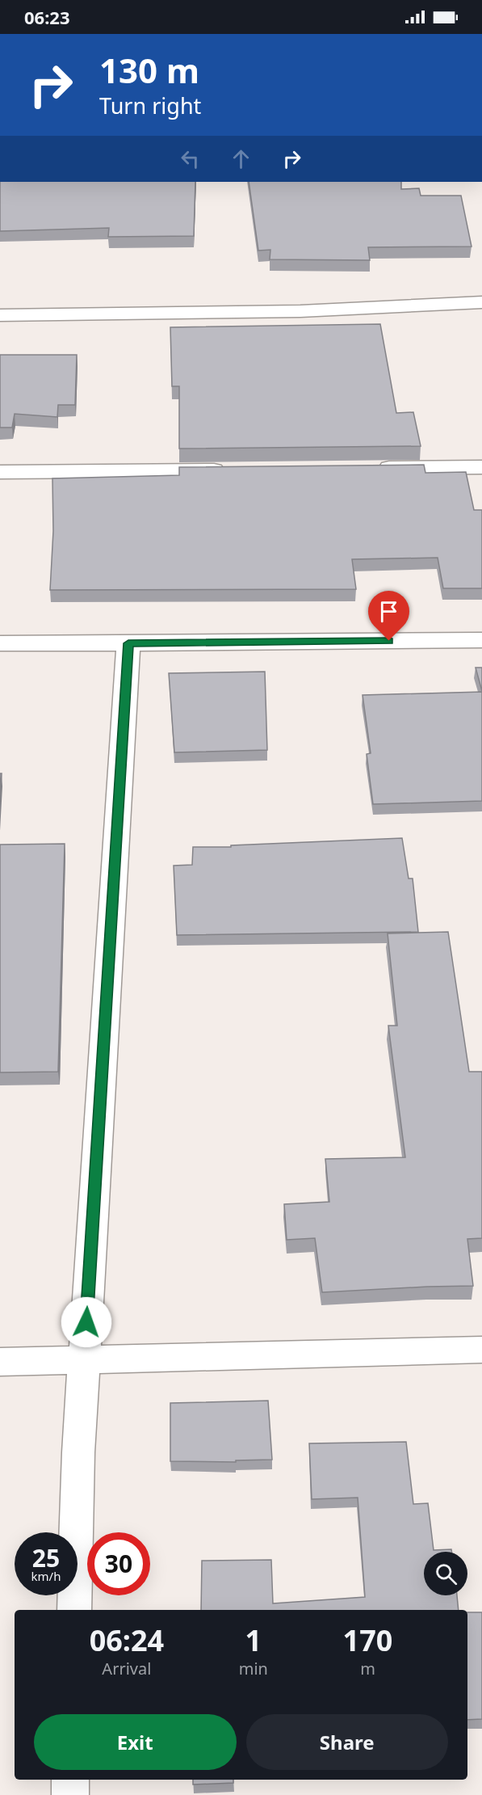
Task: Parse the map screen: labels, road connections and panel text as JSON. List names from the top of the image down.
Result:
{
  "page": {
    "status": "06:23",
    "turn": ["130 m", "Turn right"],
    "speed": "25 km/h",
    "limit": "30",
    "eta": [
      "06:24",
      "Arrival",
      "1",
      "min",
      "170",
      "m"
    ],
    "buttons": ["Exit", "Share"]
  }
}
